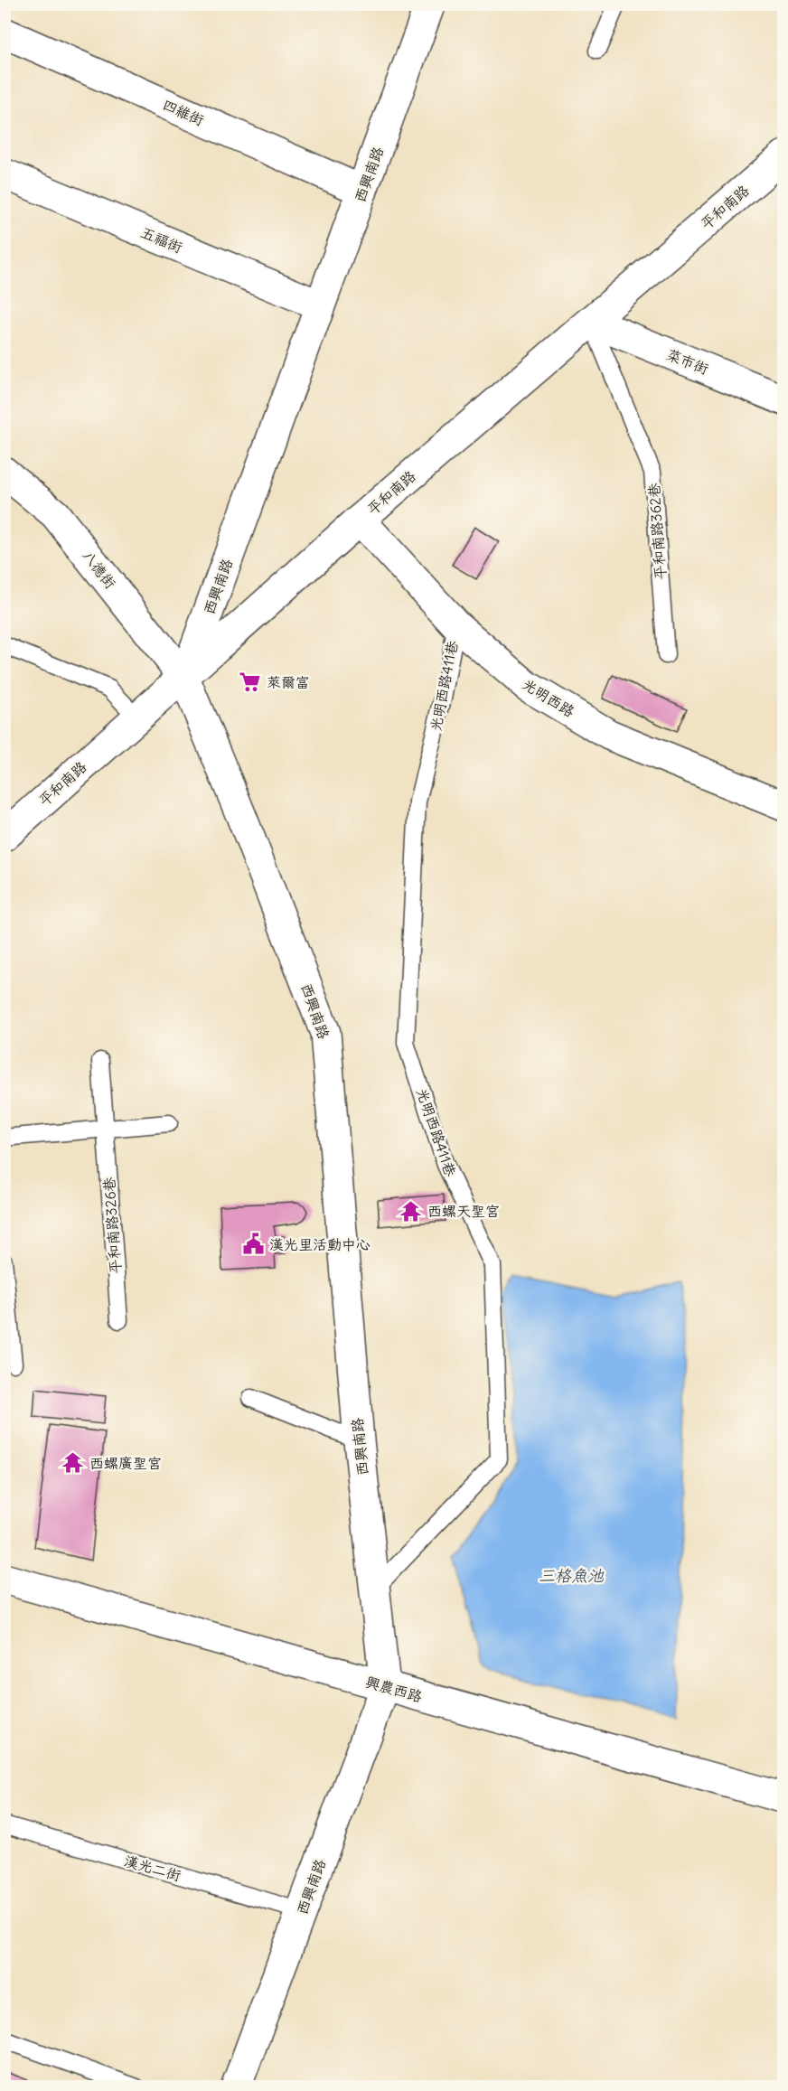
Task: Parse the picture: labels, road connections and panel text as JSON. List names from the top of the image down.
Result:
{
  "streets": {
    "street": [
      "四維街",
      "西興南路",
      "平和南路",
      "五福街",
      "菜市街",
      "八德街",
      "光明西路",
      "興農西路"
    ],
    "lane": [
      "平和南路362巷",
      "光明西路411巷",
      "平和南路326巷",
      "漢光二街"
    ]
  },
  "crossings": [
    ["四維街", "西興南路"],
    ["西興南路", "平和南路"],
    ["西興南路", "五福街"],
    ["西興南路", "八德街"],
    ["西興南路", "光明西路411巷"],
    ["西興南路", "興農西路"],
    ["西興南路", "漢光二街"],
    ["平和南路", "菜市街"],
    ["平和南路", "平和南路362巷"],
    ["平和南路", "八德街"],
    ["平和南路", "光明西路"],
    ["菜市街", "平和南路362巷"],
    ["光明西路411巷", "光明西路"]
  ],
  "water": ["三格魚池"],
  "places": {
    "supermarket": ["萊爾富"],
    "temple": ["西螺天聖宮", "西螺廣聖宮"],
    "public building": ["漢光里活動中心"]
  }
}
